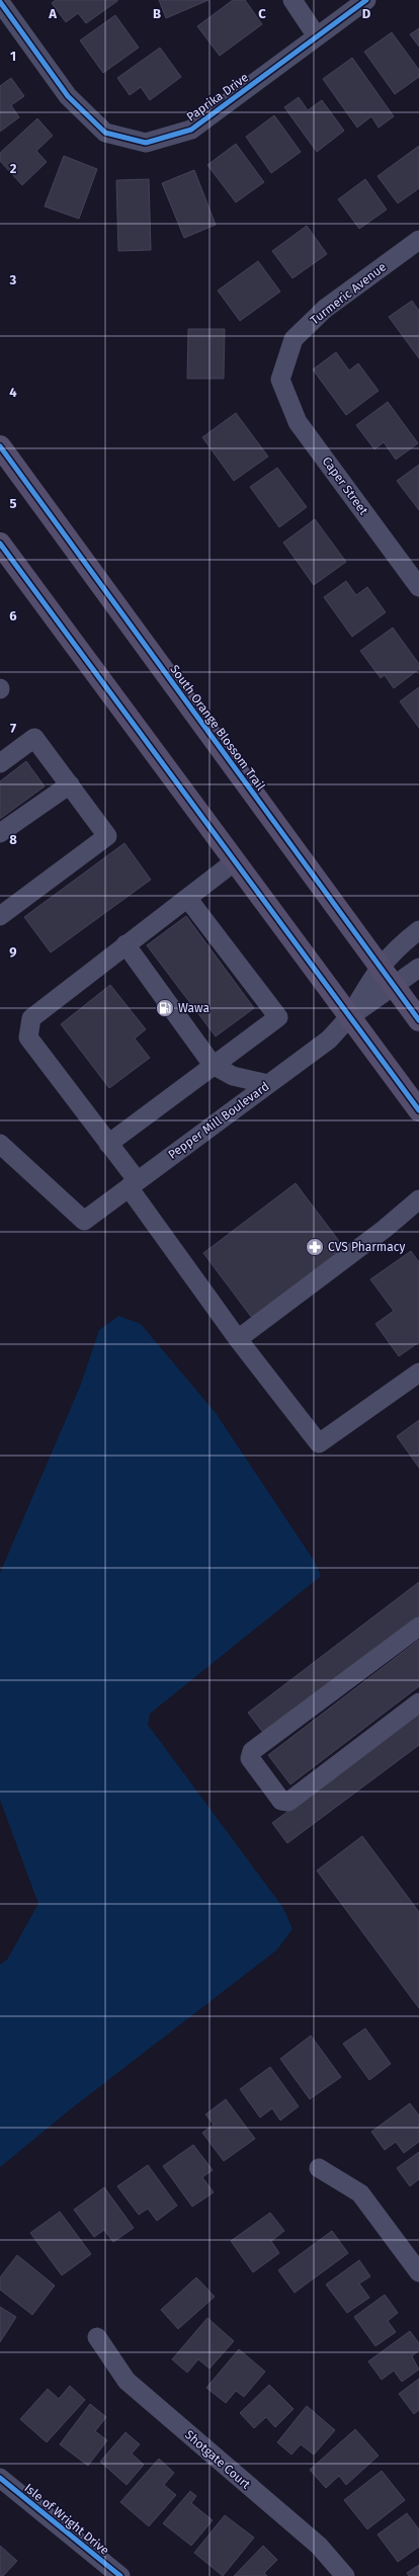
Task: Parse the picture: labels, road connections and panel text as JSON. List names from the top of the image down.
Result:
{
  "streets": {
    "main road": ["South Orange Blossom Trail"],
    "street": [
      "Paprika Drive",
      "Turmeric Avenue",
      "Caper Street",
      "Pepper Mill Boulevard",
      "Shotgate Court",
      "Isle of Wright Drive"
    ]
  },
  "crossings": [
    ["Turmeric Avenue", "Caper Street"],
    ["South Orange Blossom Trail", "Pepper Mill Boulevard"]
  ],
  "places": {
    "fuel station": ["Wawa"],
    "pharmacy": ["CVS Pharmacy"]
  },
  "grid": {
    "columns": [
      "A",
      "B",
      "C",
      "D"
    ],
    "rows": [
      "1",
      "2",
      "3",
      "4",
      "5",
      "6",
      "7",
      "8",
      "9"
    ]
  }
}
